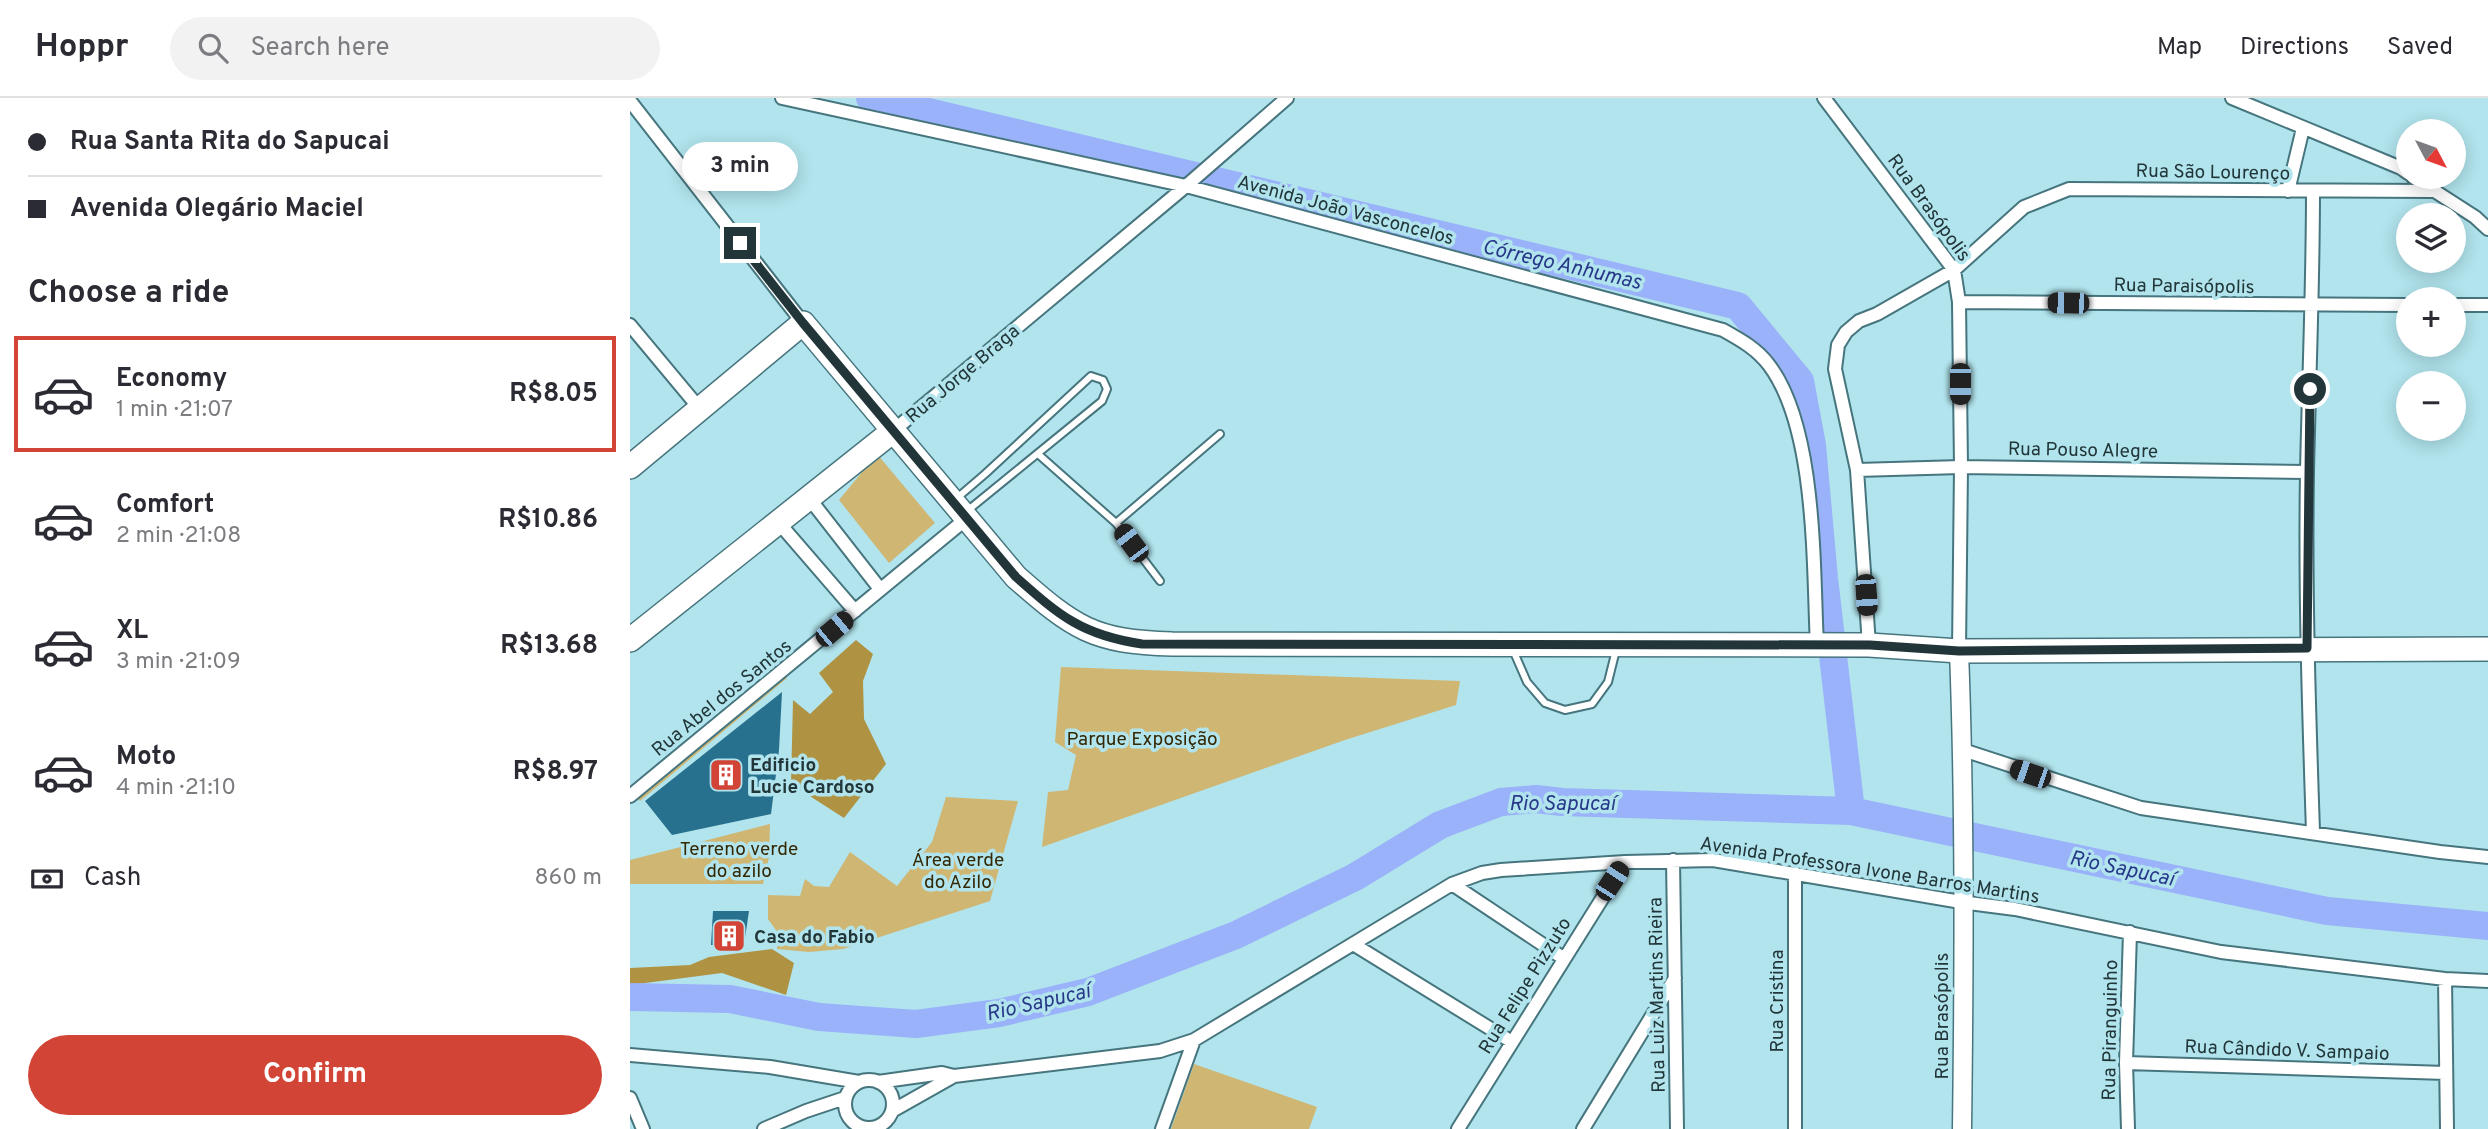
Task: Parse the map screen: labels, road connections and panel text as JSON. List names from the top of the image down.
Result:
{
  "streets": {
    "highway": ["Rua Jorge Braga"],
    "street": [
      "Rua São Lourenço",
      "Rua Brasópolis",
      "Avenida João Vasconcelos",
      "Rua Paraisópolis",
      "Rua Pouso Alegre",
      "Rua Abel dos Santos",
      "Avenida Professora Ivone Barros Martins",
      "Rua Felipe Pizzuto",
      "Rua Luiz Martins Rieira",
      "Rua Cristina",
      "Rua Piranguinho",
      "Rua Cândido V. Sampaio"
    ]
  },
  "crossings": [
    ["Rua São Lourenço", "Rua Brasópolis"],
    ["Rua São Lourenço", "Rua Pouso Alegre"],
    ["Rua Brasópolis", "Rua Paraisópolis"],
    ["Rua Brasópolis", "Rua Pouso Alegre"],
    ["Rua Brasópolis", "Avenida Professora Ivone Barros Martins"],
    ["Avenida João Vasconcelos", "Rua Jorge Braga"],
    ["Avenida Professora Ivone Barros Martins", "Rua Felipe Pizzuto"],
    ["Avenida Professora Ivone Barros Martins", "Rua Luiz Martins Rieira"],
    ["Avenida Professora Ivone Barros Martins", "Rua Cristina"],
    ["Avenida Professora Ivone Barros Martins", "Rua Piranguinho"],
    ["Rua Piranguinho", "Rua Cândido V. Sampaio"]
  ],
  "water": ["Córrego Anhumas", "Rio Sapucaí"],
  "parks": ["Parque Exposição", "Terreno verde do azilo", "Área verde do Azilo"],
  "places": {
    "building": ["Edificio Lucie Cardoso", "Casa do Fabio"]
  },
  "north": "bottom right",
  "page": {
    "header": "Hoppr",
    "search": "Search here",
    "nav": ["Map", "Directions", "Saved"],
    "banner": ["Rua Santa Rita do Sapucai", "Avenida Olegário Maciel"],
    "map_buttons": ["+", "−"],
    "bubble": "3 min",
    "heading": "Choose a ride",
    "list": [
      {
        "name": "Economy",
        "note": "1 min · 21:07",
        "value": "R$8.05"
      },
      {
        "name": "Comfort",
        "note": "2 min · 21:08",
        "value": "R$10.86"
      },
      {
        "name": "XL",
        "note": "3 min · 21:09",
        "value": "R$13.68"
      },
      {
        "name": "Moto",
        "note": "4 min · 21:10",
        "value": "R$8.97"
      }
    ],
    "pay": ["Cash", "860 m"],
    "buttons": "Confirm"
  }
}
